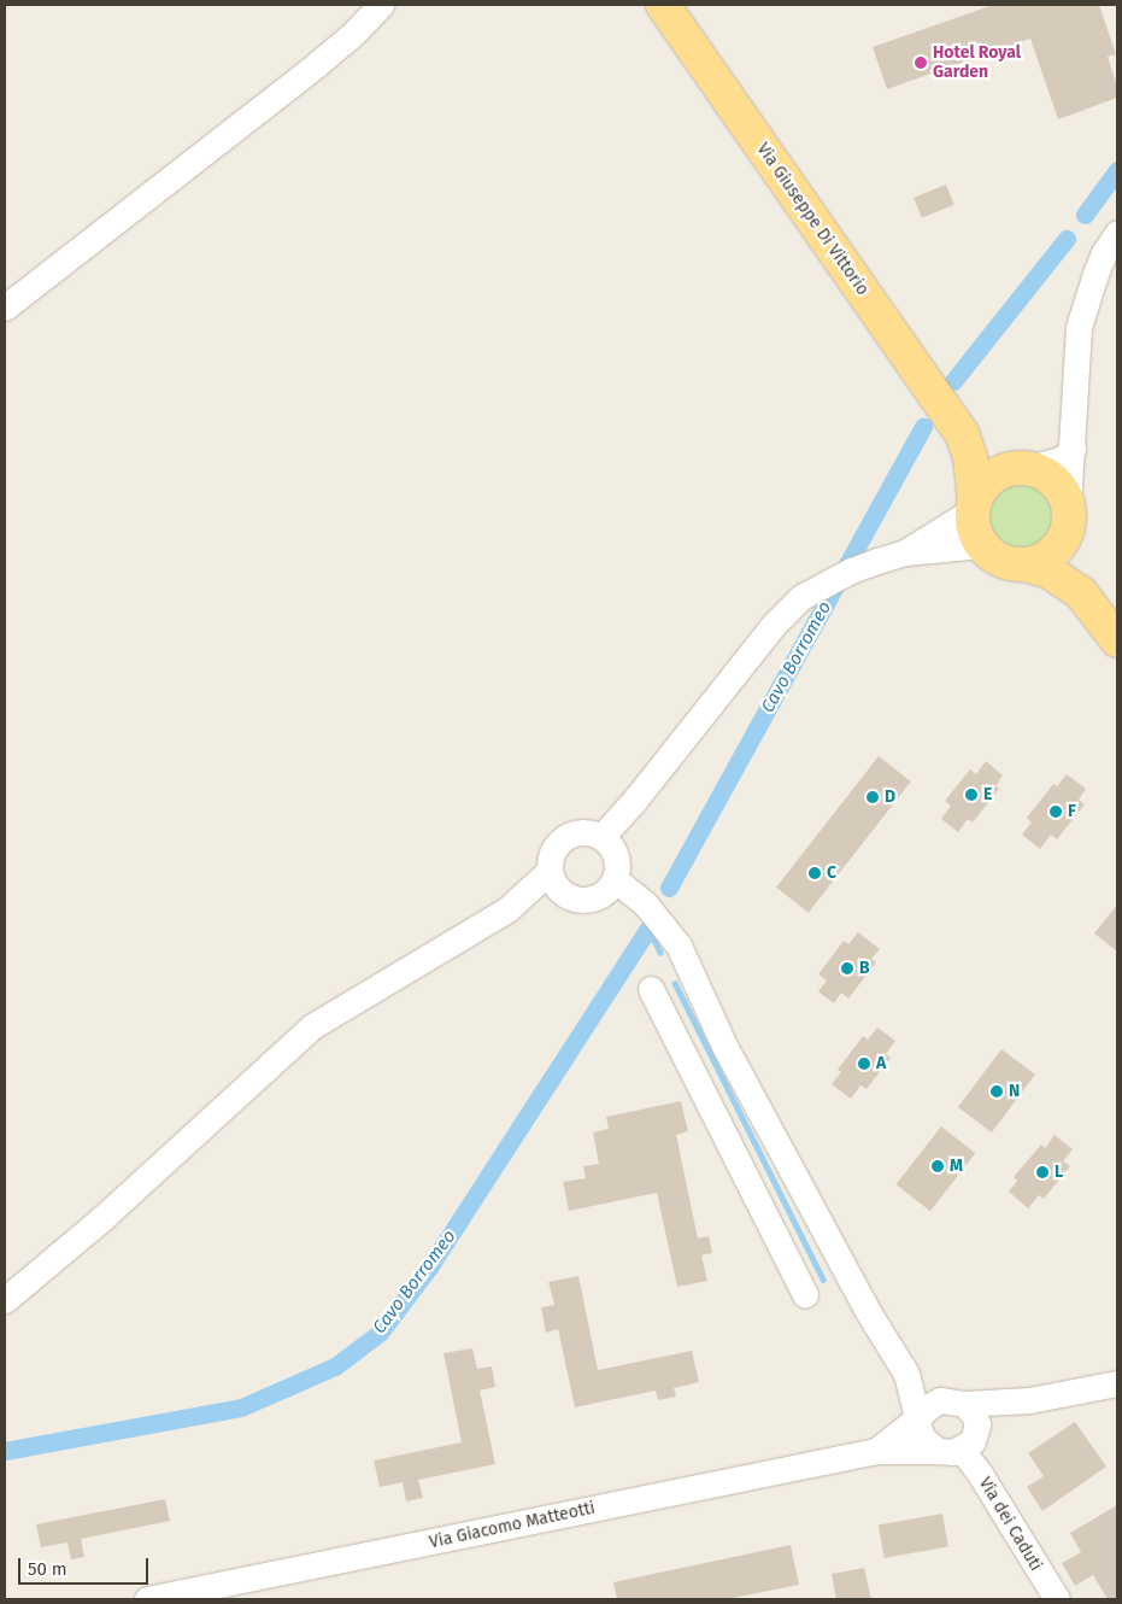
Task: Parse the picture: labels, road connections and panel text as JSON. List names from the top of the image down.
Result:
{
  "streets": {
    "main road": ["Via Giuseppe Di Vittorio"],
    "street": ["Via dei Caduti", "Via Giacomo Matteotti"]
  },
  "crossings": [
    ["Via dei Caduti", "Via Giacomo Matteotti"]
  ],
  "water": ["Cavo Borromeo"],
  "places": [
    "Hotel Royal Garden",
    "E",
    "D",
    "F",
    "C",
    "B",
    "A",
    "N",
    "M",
    "L"
  ],
  "scale_bar": "50 m"
}
